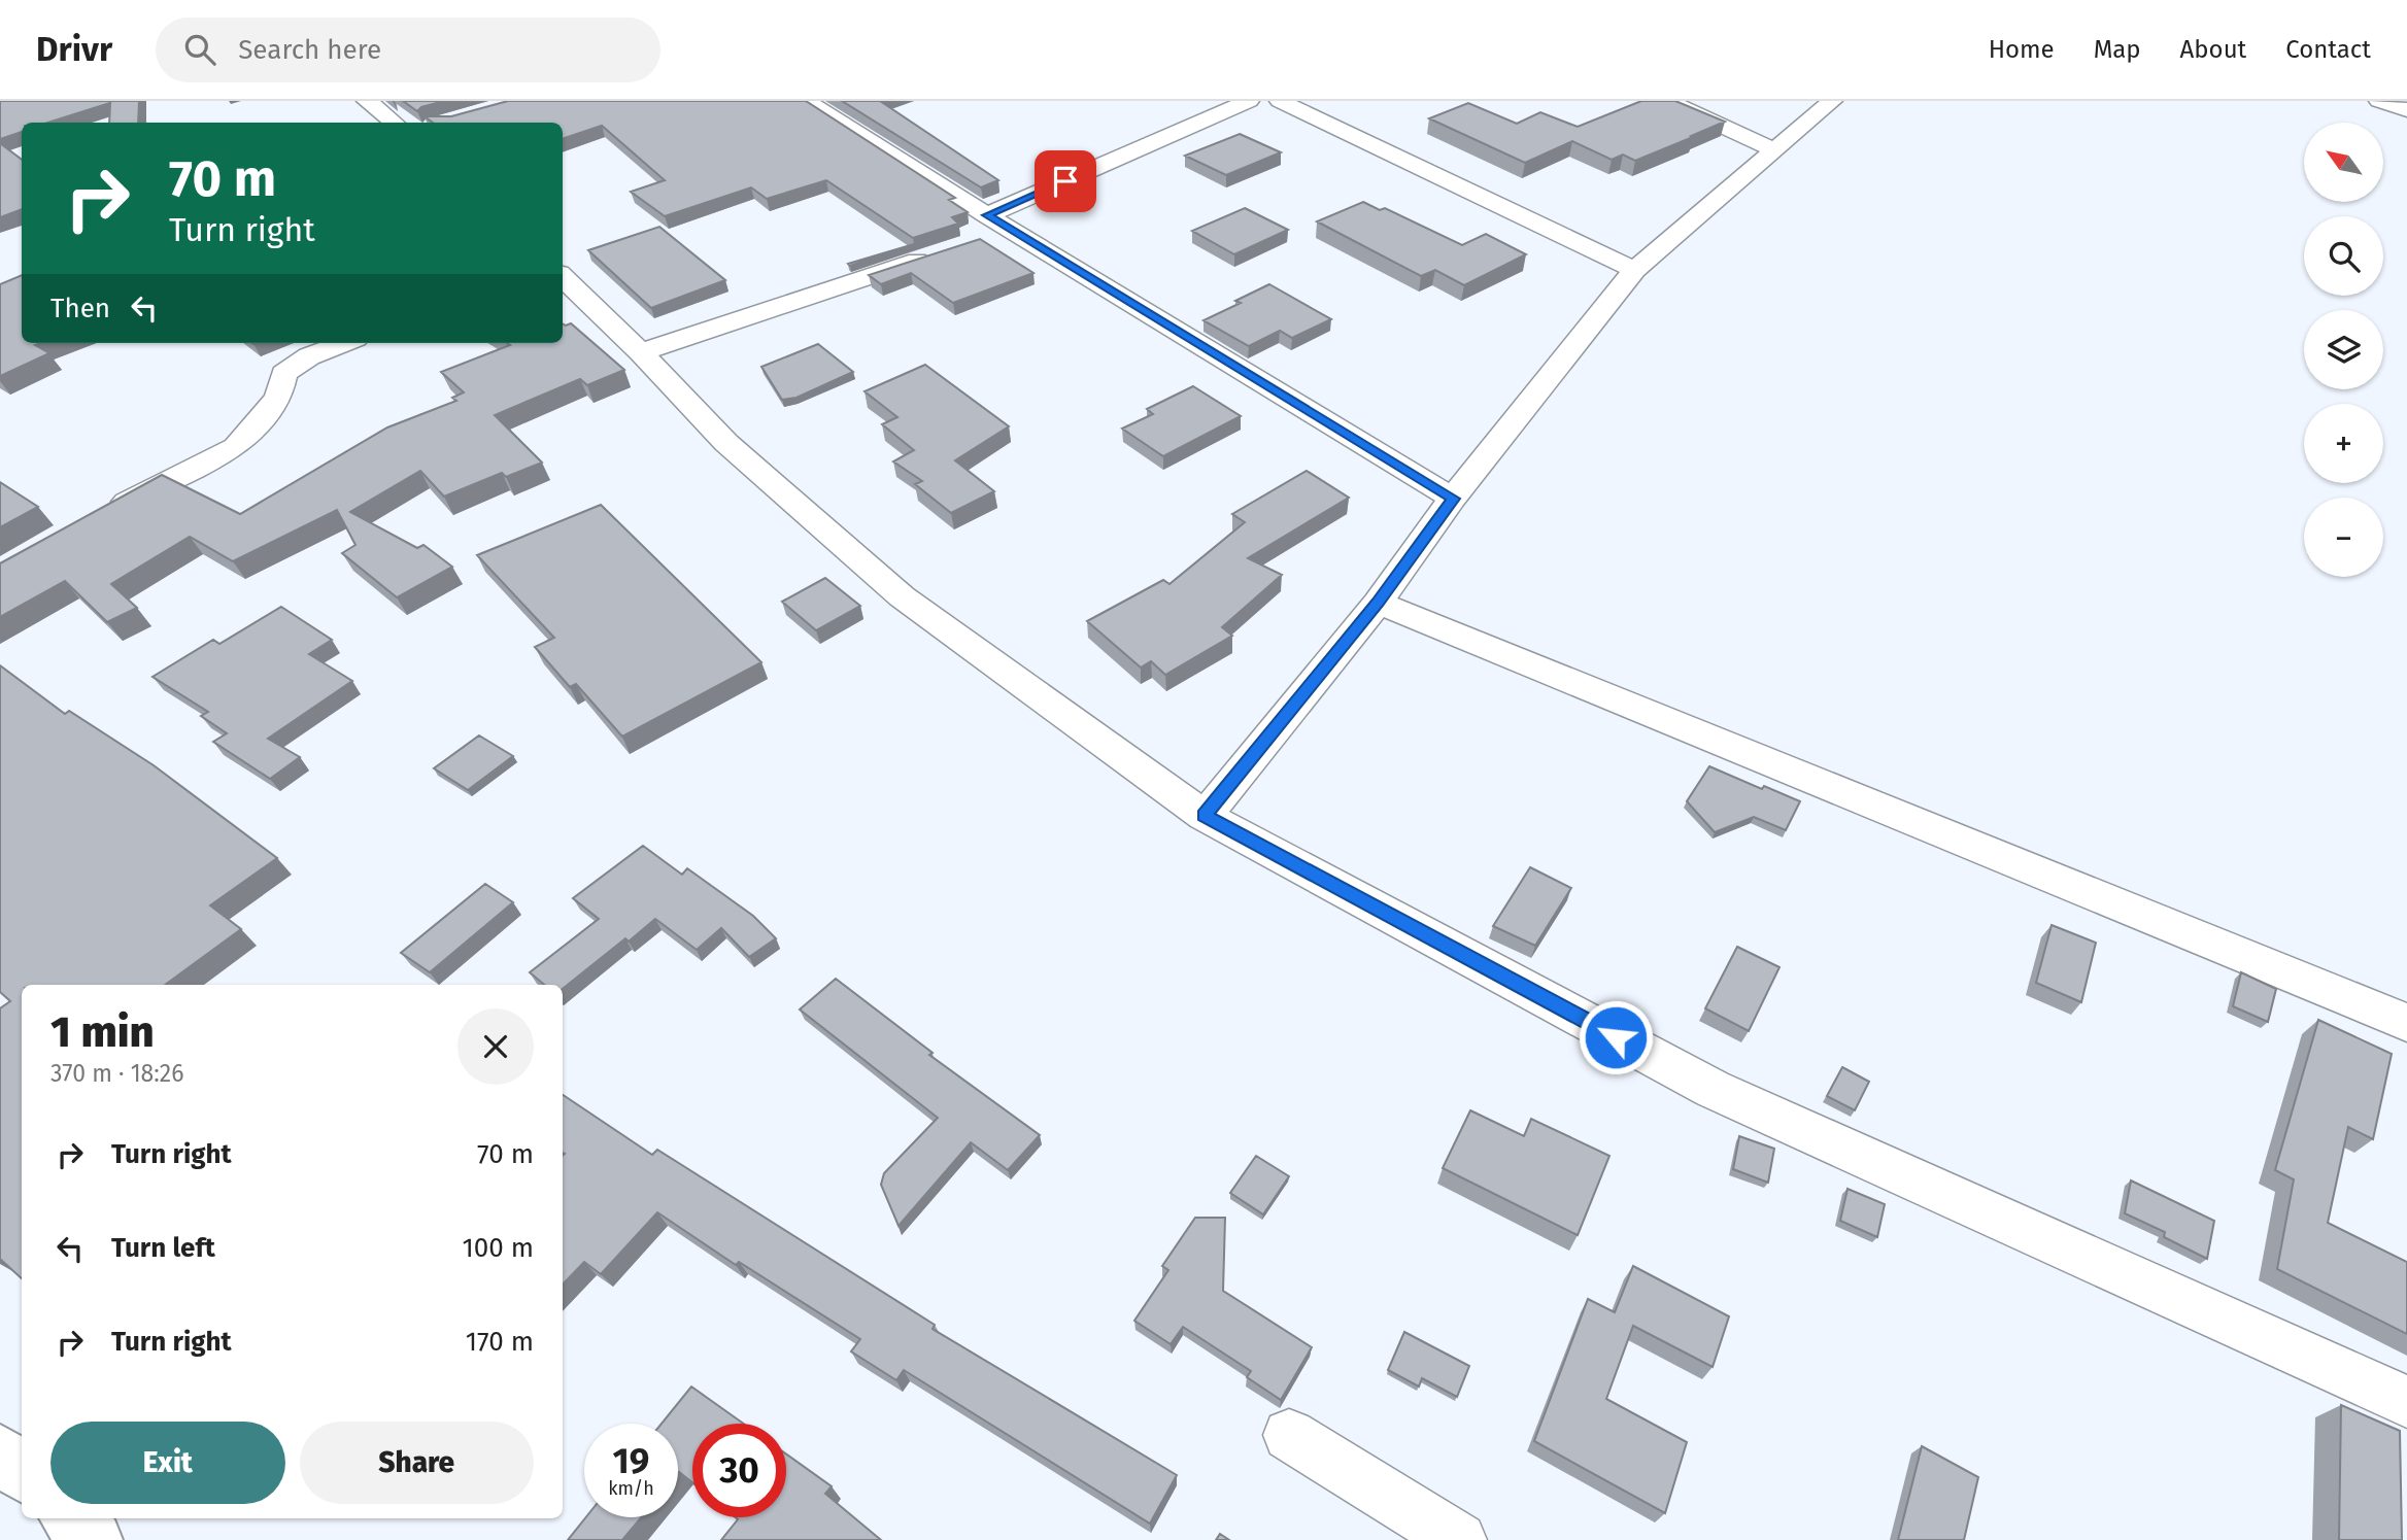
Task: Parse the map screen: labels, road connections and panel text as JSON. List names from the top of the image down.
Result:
{
  "north": "top left",
  "page": {
    "header": "Drivr",
    "search": "Search here",
    "nav": [
      "Home",
      "Map",
      "About",
      "Contact"
    ],
    "map_buttons": ["+", "−"],
    "turn": ["70 m", "Turn right"],
    "then": "Then",
    "heading": ["1 min", "370 m · 18:26"],
    "list": [
      {
        "name": "Turn right",
        "value": "70 m"
      },
      {
        "name": "Turn left",
        "value": "100 m"
      },
      {
        "name": "Turn right",
        "value": "170 m"
      }
    ],
    "buttons": ["Exit", "Share"],
    "speed": "19 km/h",
    "limit": "30"
  }
}
